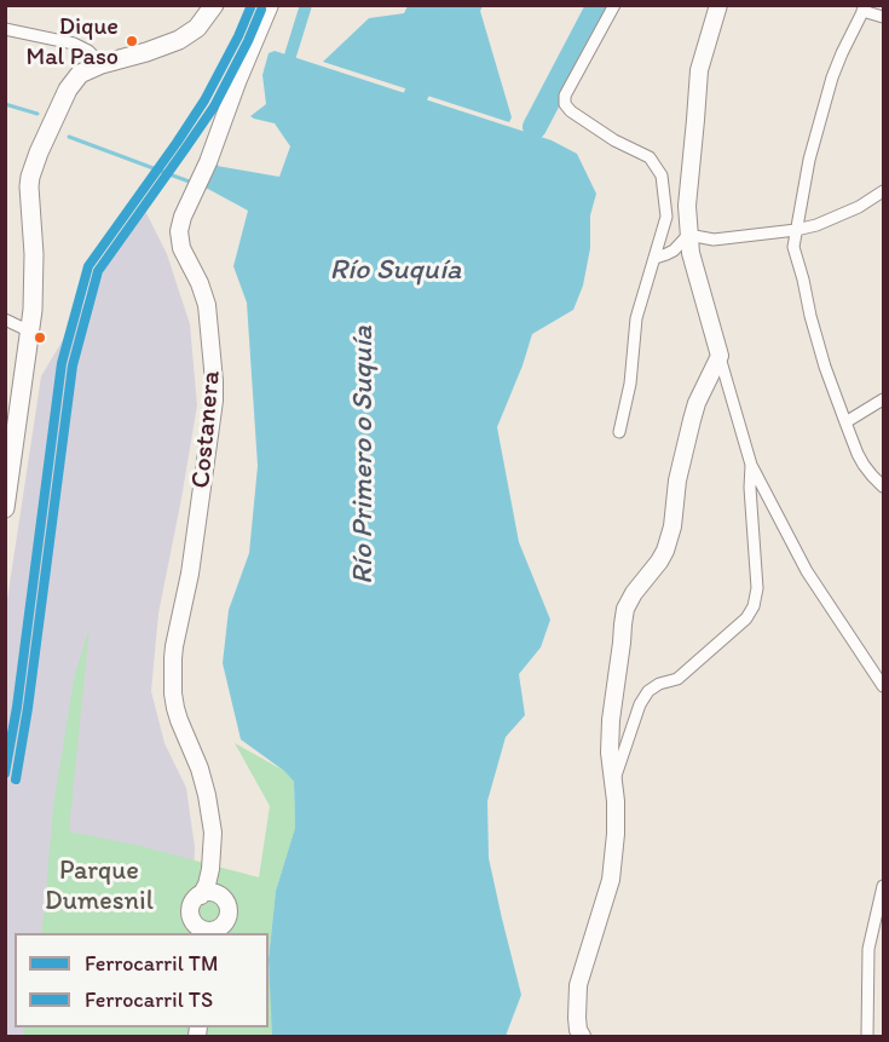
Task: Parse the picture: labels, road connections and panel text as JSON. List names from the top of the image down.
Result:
{
  "streets": {
    "street": ["Costanera"]
  },
  "water": ["Río Suquía", "Río Primero o Suquía"],
  "parks": ["Parque Dumesnil"],
  "places": ["Dique Mal Paso"],
  "lines": ["rail line TM", "rail line TS"],
  "legend": ["Ferrocarril TM", "Ferrocarril TS"]
}
